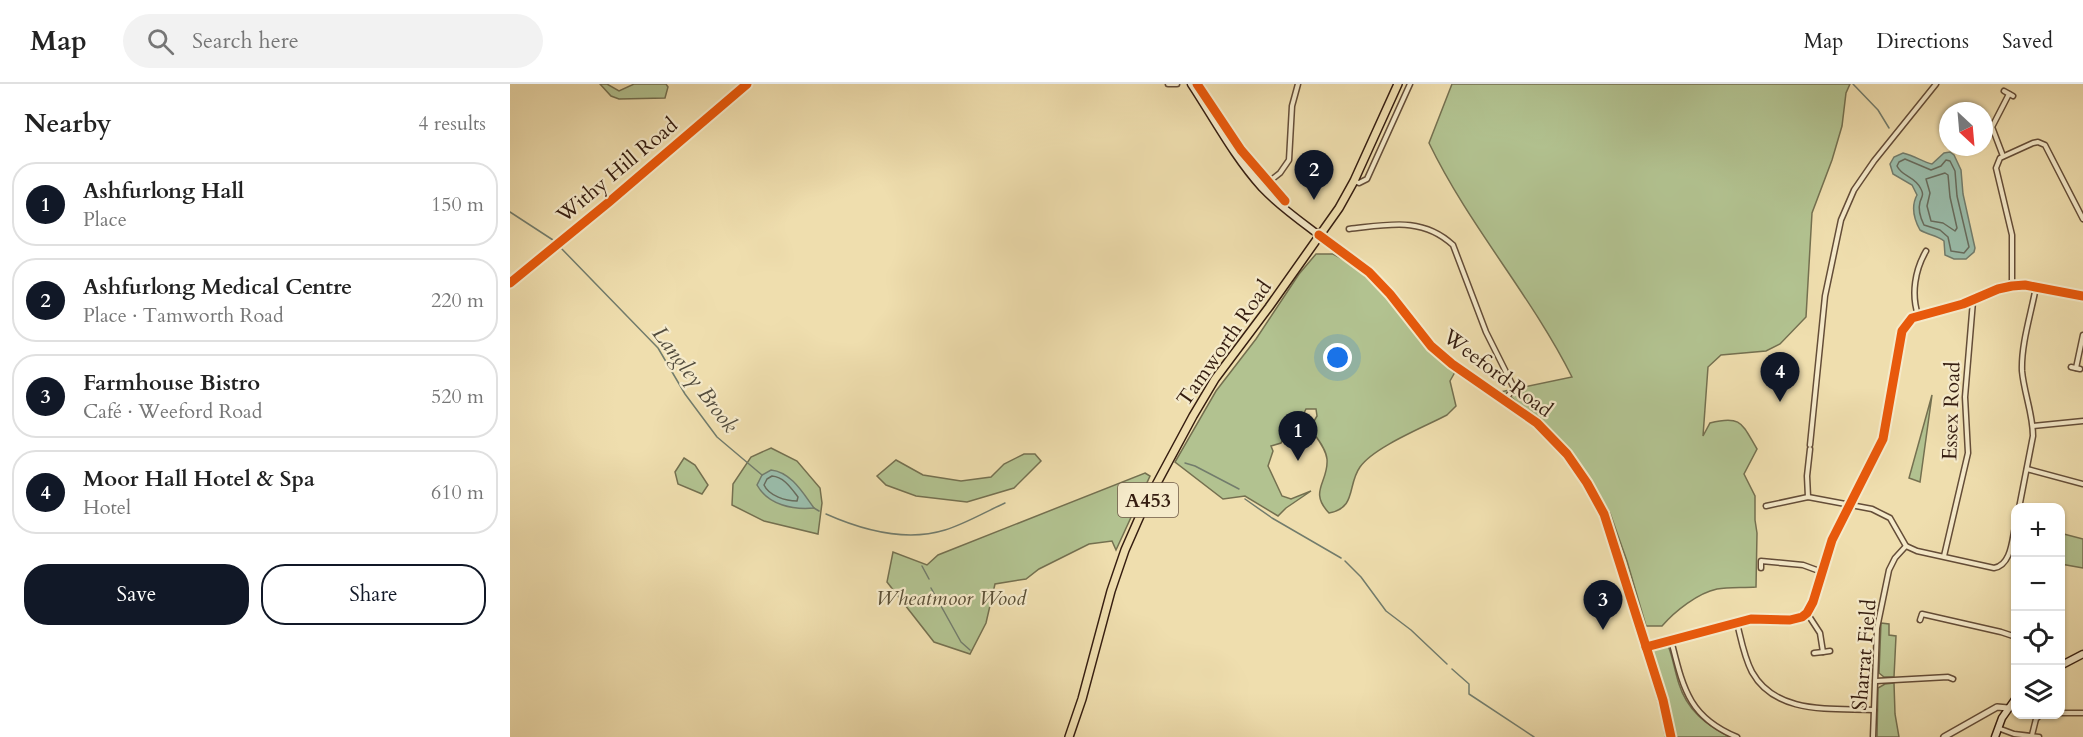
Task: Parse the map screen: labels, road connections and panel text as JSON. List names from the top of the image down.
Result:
{
  "streets": {
    "main road": ["Tamworth Road", "A453"],
    "street": [
      "Withy Hill Road",
      "Weeford Road",
      "Essex Road",
      "Sharrat Field"
    ]
  },
  "crossings": [
    ["Tamworth Road", "Weeford Road"]
  ],
  "water": ["Langley Brook"],
  "parks": ["Wheatmoor Wood"],
  "north": "bottom right",
  "page": {
    "header": "Map",
    "search": "Search here",
    "nav": ["Map", "Directions", "Saved"],
    "heading": ["Nearby", "4 results"],
    "pins": [
      "2",
      "4",
      "1",
      "3"
    ],
    "list": [
      {
        "mark": "1",
        "name": "Ashfurlong Hall",
        "note": "Place",
        "value": "150 m"
      },
      {
        "mark": "2",
        "name": "Ashfurlong Medical Centre",
        "note": "Place · Tamworth Road",
        "value": "220 m"
      },
      {
        "mark": "3",
        "name": "Farmhouse Bistro",
        "note": "Café · Weeford Road",
        "value": "520 m"
      },
      {
        "mark": "4",
        "name": "Moor Hall Hotel & Spa",
        "note": "Hotel",
        "value": "610 m"
      }
    ],
    "map_buttons": ["+", "−"],
    "buttons": ["Save", "Share"]
  }
}
